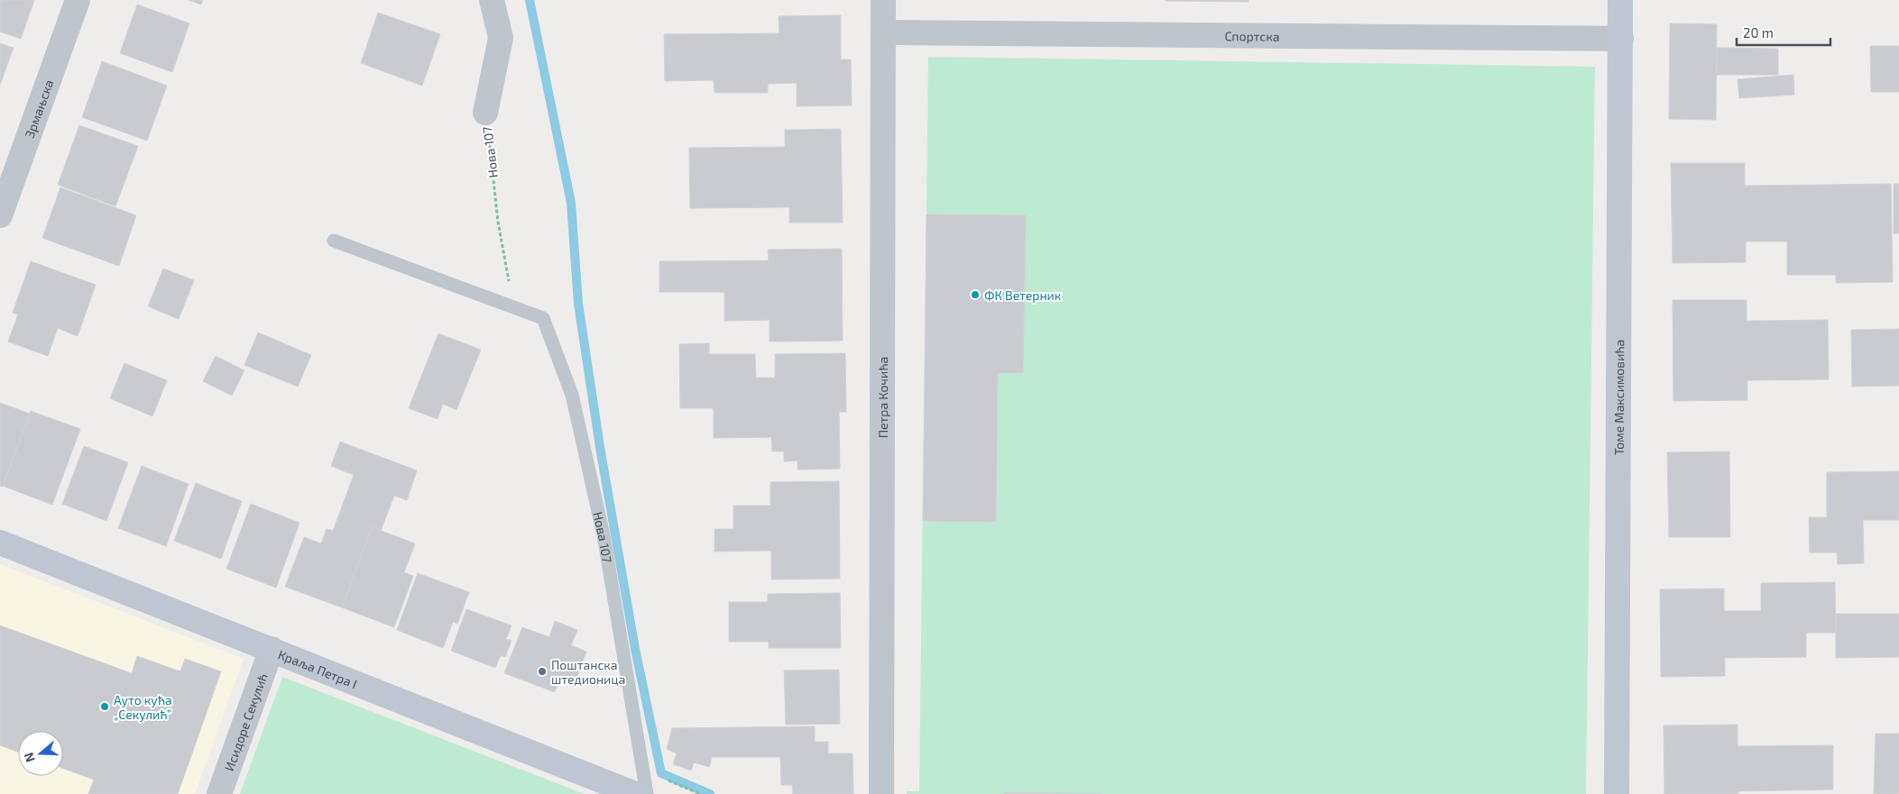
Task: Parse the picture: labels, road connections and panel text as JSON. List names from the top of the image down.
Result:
{
  "streets": {
    "street": [
      "Спортска",
      "Зрмањска",
      "Нова 107",
      "Петра Кочића",
      "Томе Максимовића",
      "Краља Петра I",
      "Исидоре Секулић"
    ]
  },
  "crossings": [
    ["Спортска", "Петра Кочића"],
    ["Спортска", "Томе Максимовића"],
    ["Краља Петра I", "Исидоре Секулић"]
  ],
  "places": ["ФК Ветерник", "Поштанска штедионица", "Ауто кућа „Секулић”"],
  "scale_bar": "20 m",
  "north": "left"
}
